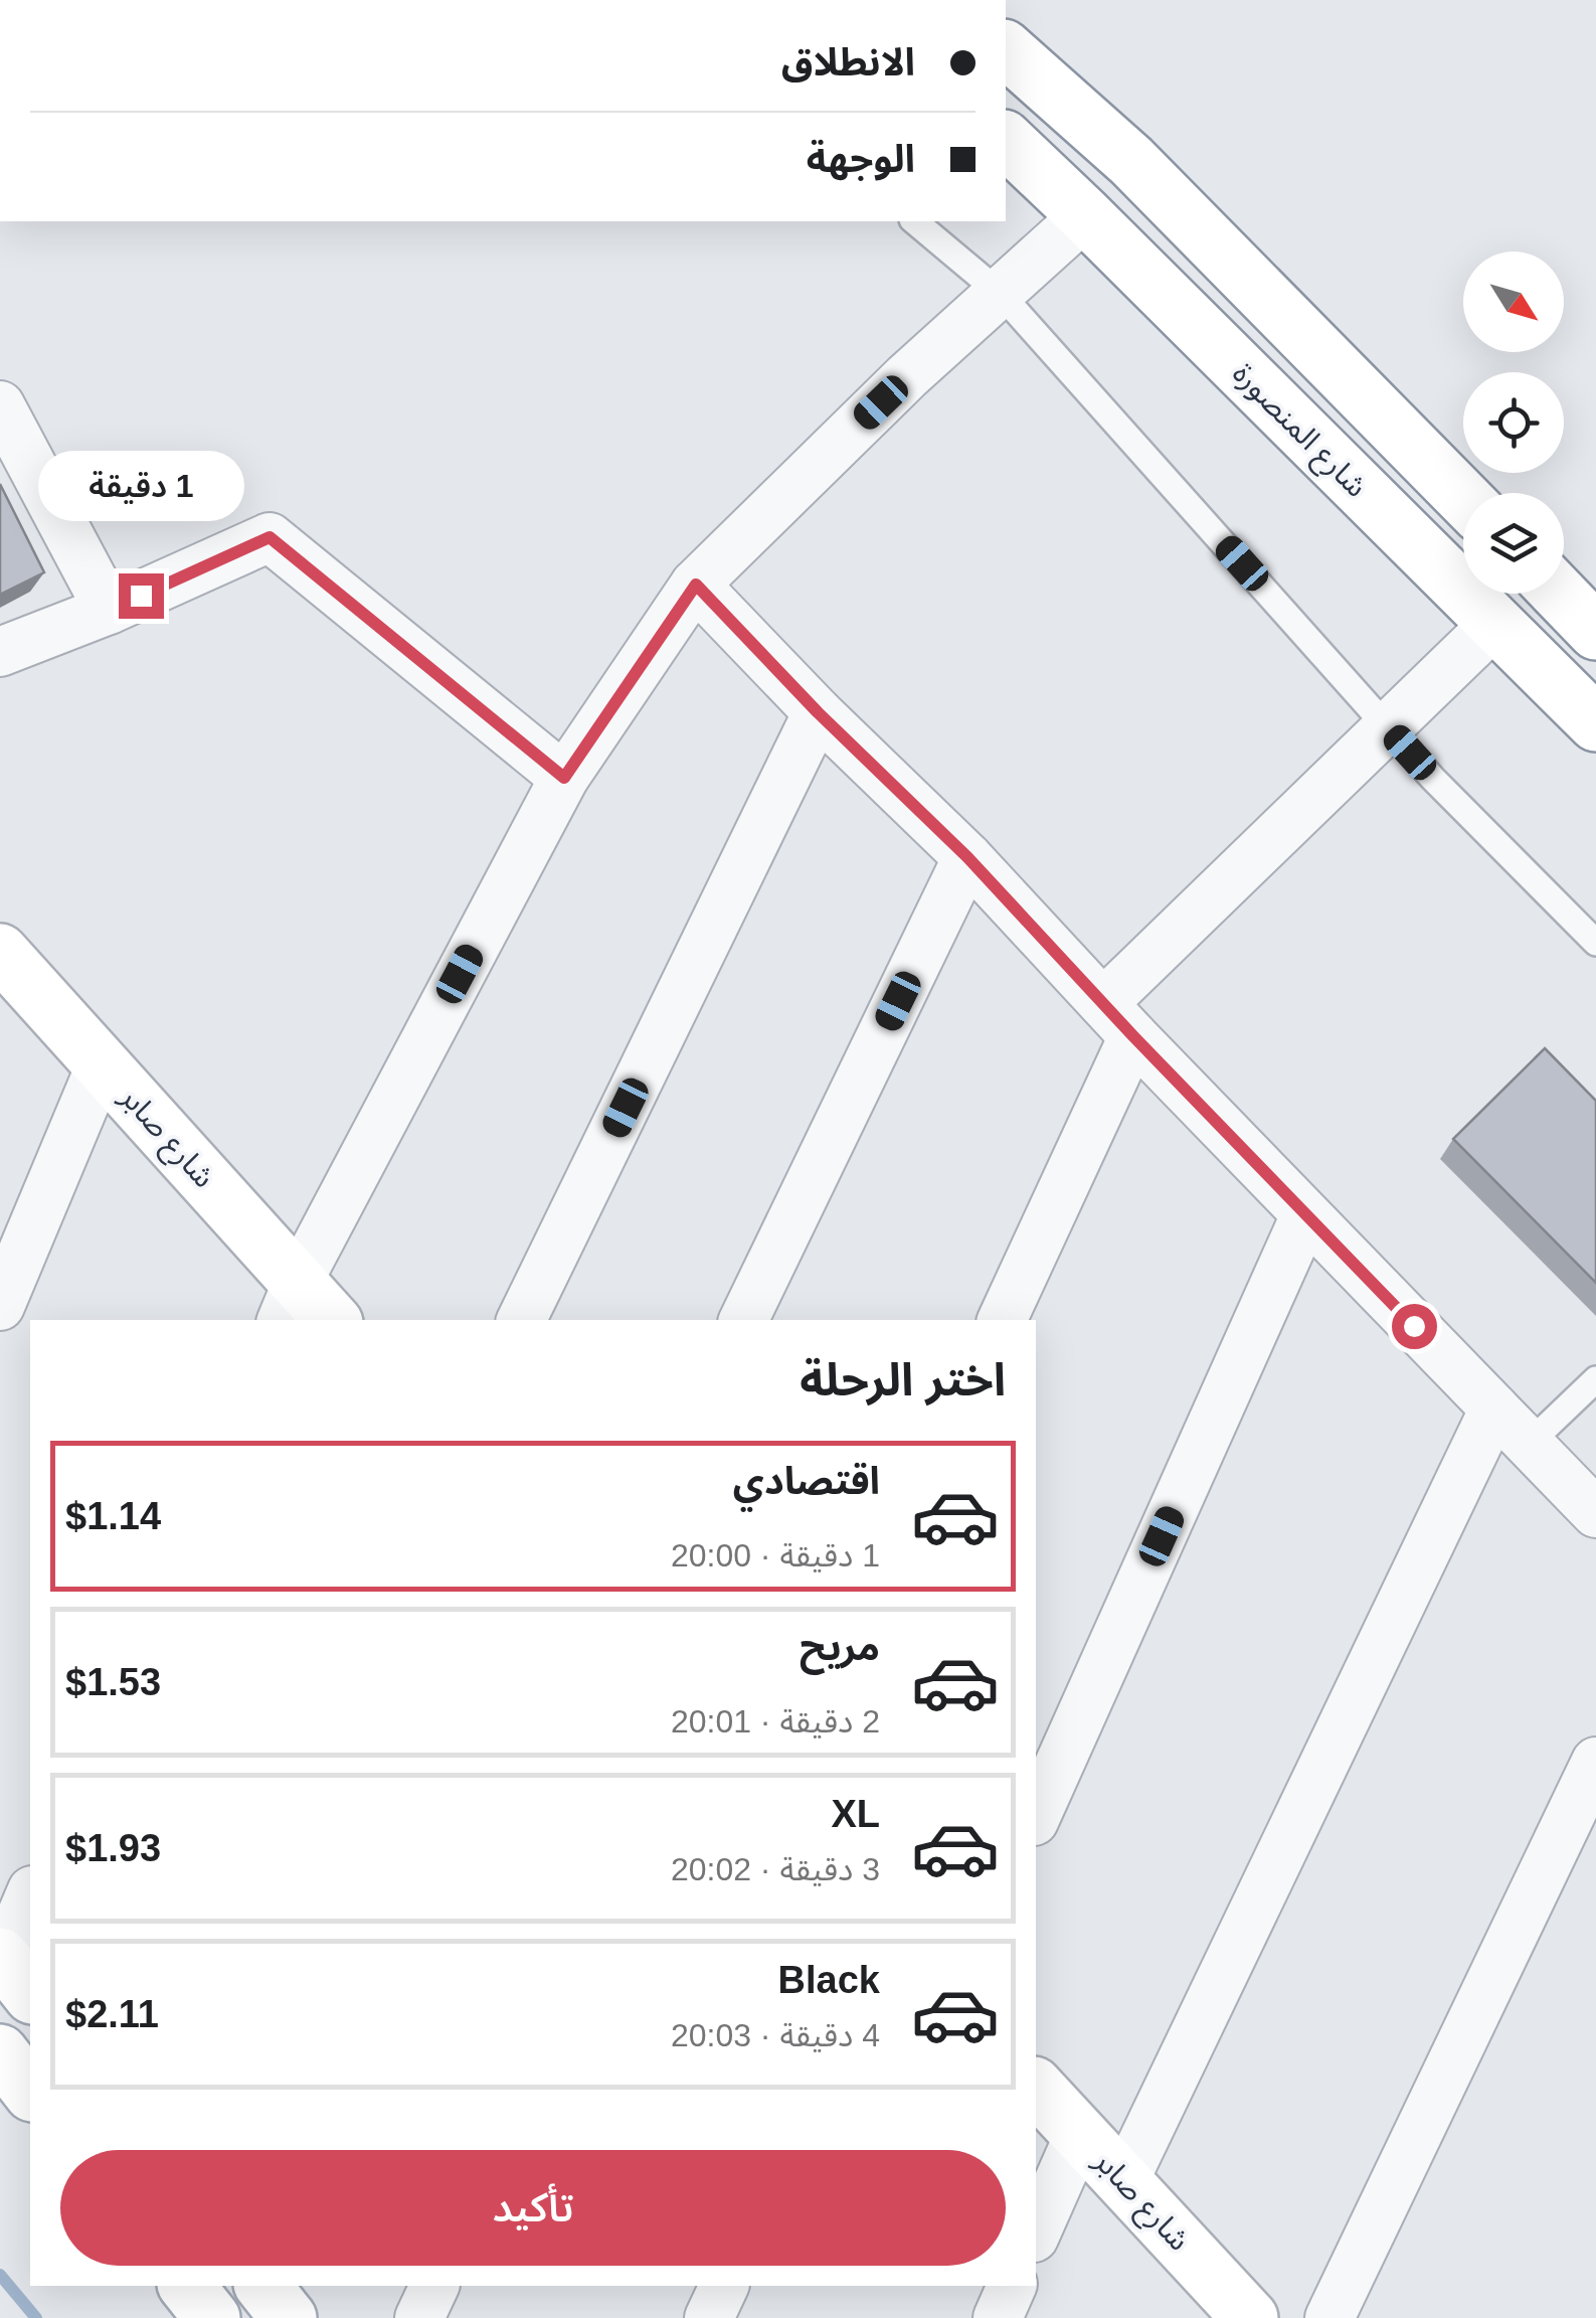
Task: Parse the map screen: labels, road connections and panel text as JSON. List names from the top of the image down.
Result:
{
  "streets": {
    "main road": ["شارع المنصورة", "شارع صابر"]
  },
  "north": "bottom right",
  "page": {
    "banner": ["الانطلاق", "الوجهة"],
    "bubble": "1 دقيقة",
    "heading": "اختر الرحلة",
    "list": [
      {
        "name": "اقتصادي",
        "note": "1 دقيقة · 20:00",
        "value": "$1.14"
      },
      {
        "name": "مريح",
        "note": "2 دقيقة · 20:01",
        "value": "$1.53"
      },
      {
        "name": "XL",
        "note": "3 دقيقة · 20:02",
        "value": "$1.93"
      },
      {
        "name": "Black",
        "note": "4 دقيقة · 20:03",
        "value": "$2.11"
      }
    ],
    "buttons": "تأكيد"
  }
}
